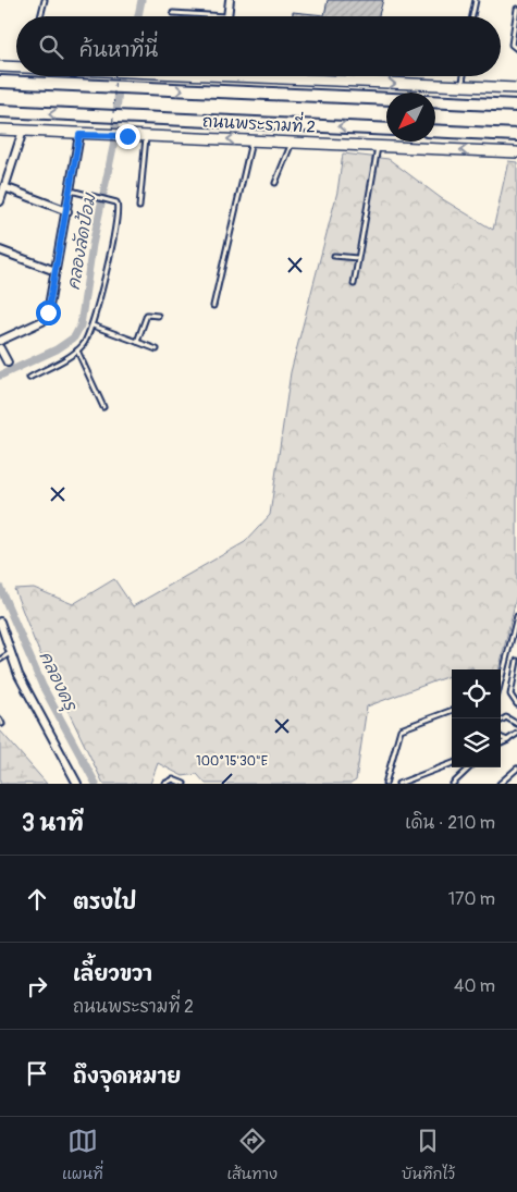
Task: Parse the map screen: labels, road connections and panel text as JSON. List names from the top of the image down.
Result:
{
  "streets": {
    "highway": ["ถนนพระรามที่ 2"]
  },
  "water": ["คลองลัดป้อม", "คลองครุ"],
  "north": "bottom left",
  "page": {
    "search": "ค้นหาที่นี่",
    "heading": ["3 นาที", "เดิน · 210 m"],
    "list": [
      ["ตรงไป", "170 m"],
      ["เลี้ยวขวา", "ถนนพระรามที่ 2", "40 m"],
      "ถึงจุดหมาย"
    ],
    "nav": ["แผนที่", "เส้นทาง", "บันทึกไว้"]
  },
  "coordinates": ["100°15'30\"E"]
}
